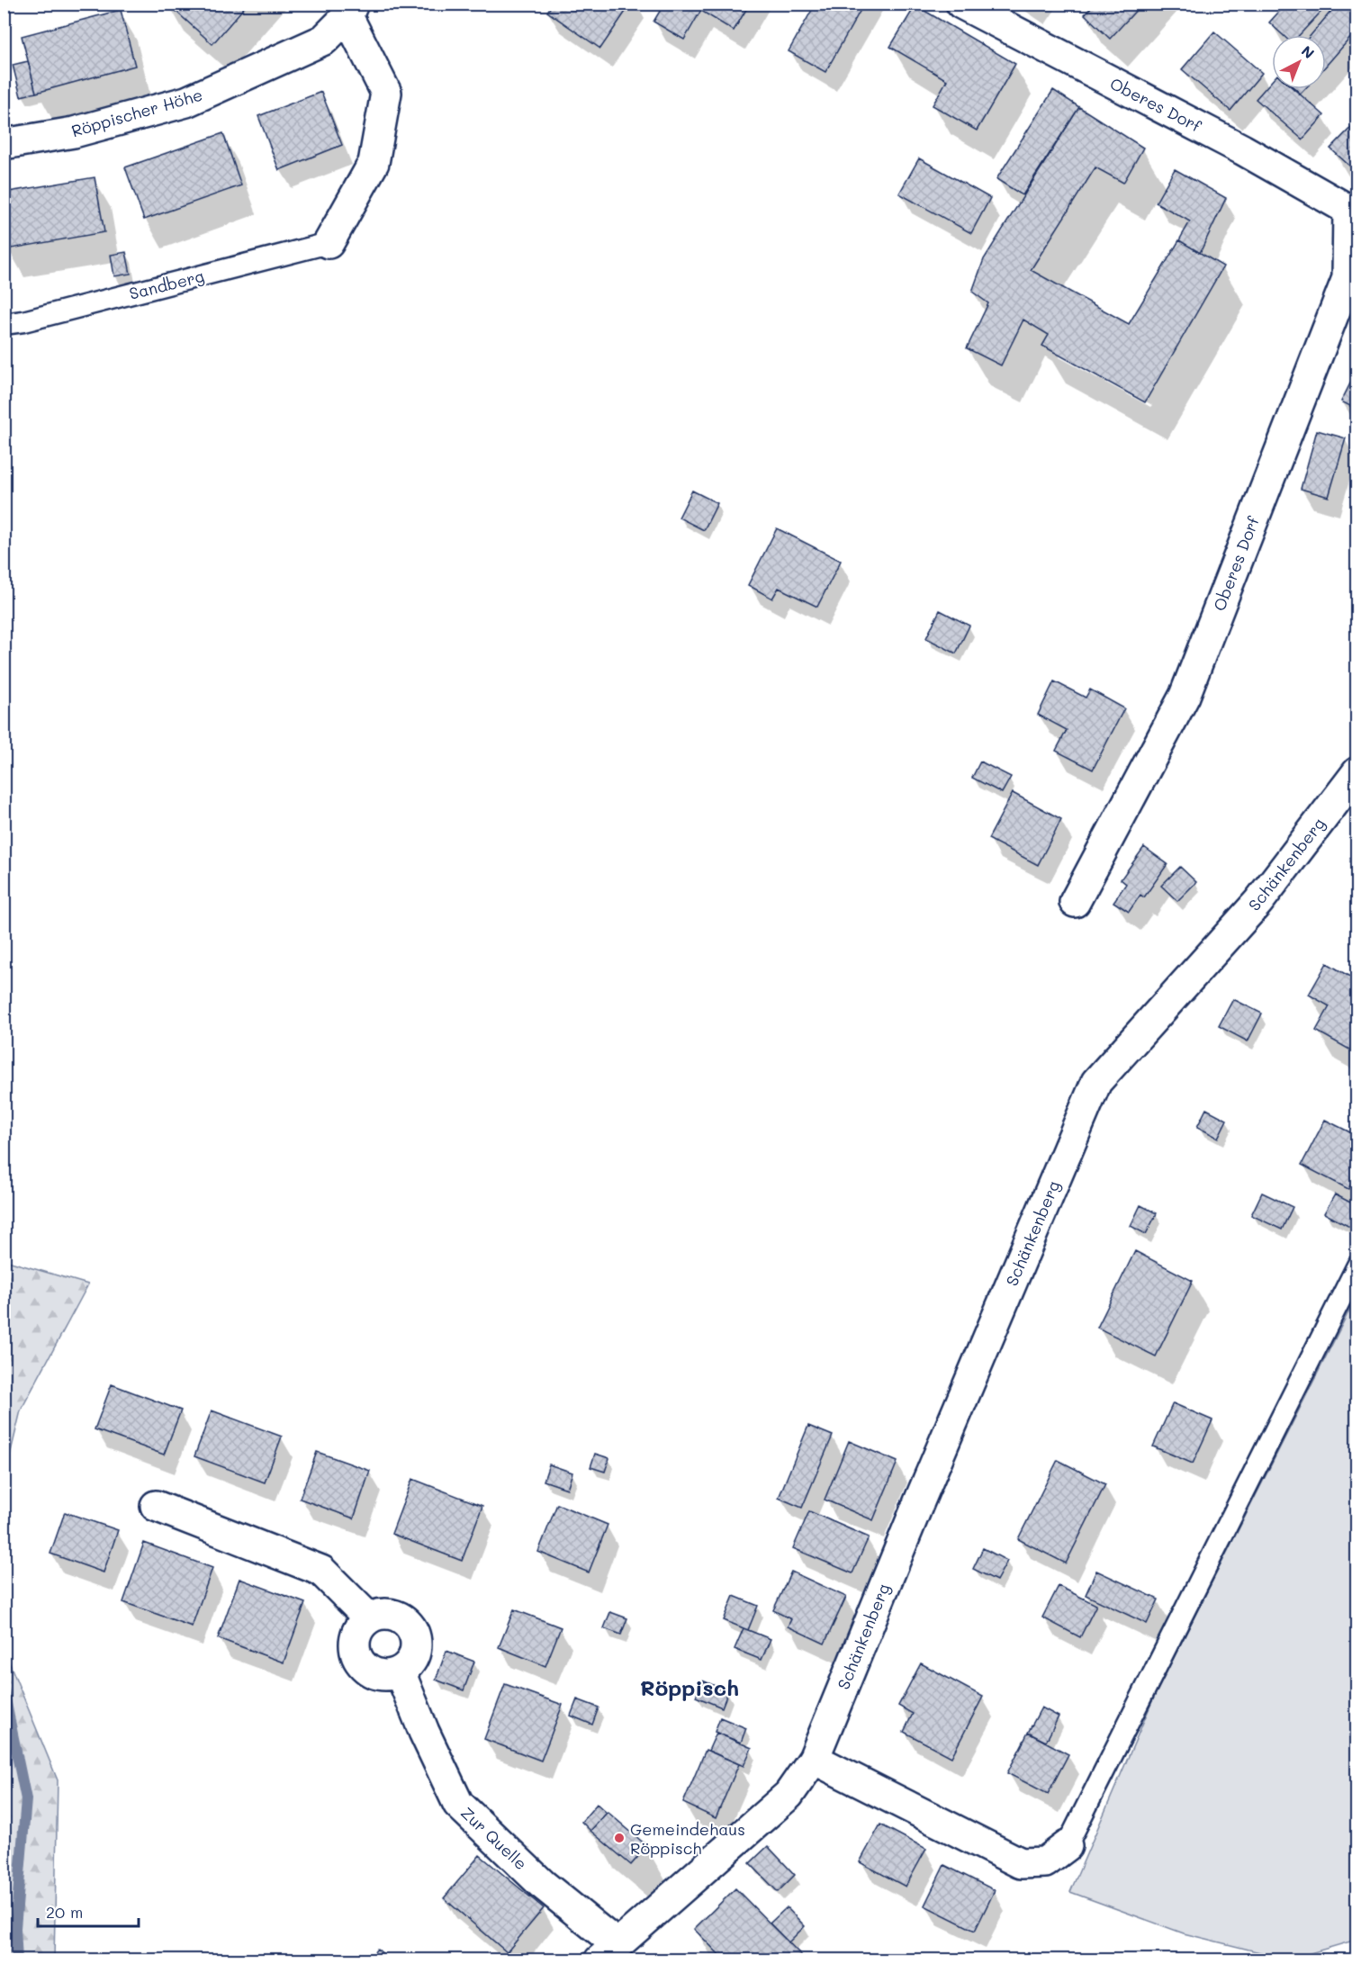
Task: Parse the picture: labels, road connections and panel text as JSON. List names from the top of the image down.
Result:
{
  "streets": {
    "street": [
      "Oberes Dorf",
      "Röppischer Höhe",
      "Schänkenberg",
      "Zur Quelle"
    ],
    "lane": ["Sandberg"]
  },
  "crossings": [
    ["Schänkenberg", "Zur Quelle"]
  ],
  "districts": ["Röppisch"],
  "places": ["Gemeindehaus Röppisch"],
  "scale_bar": "20 m",
  "north": "top right"
}
